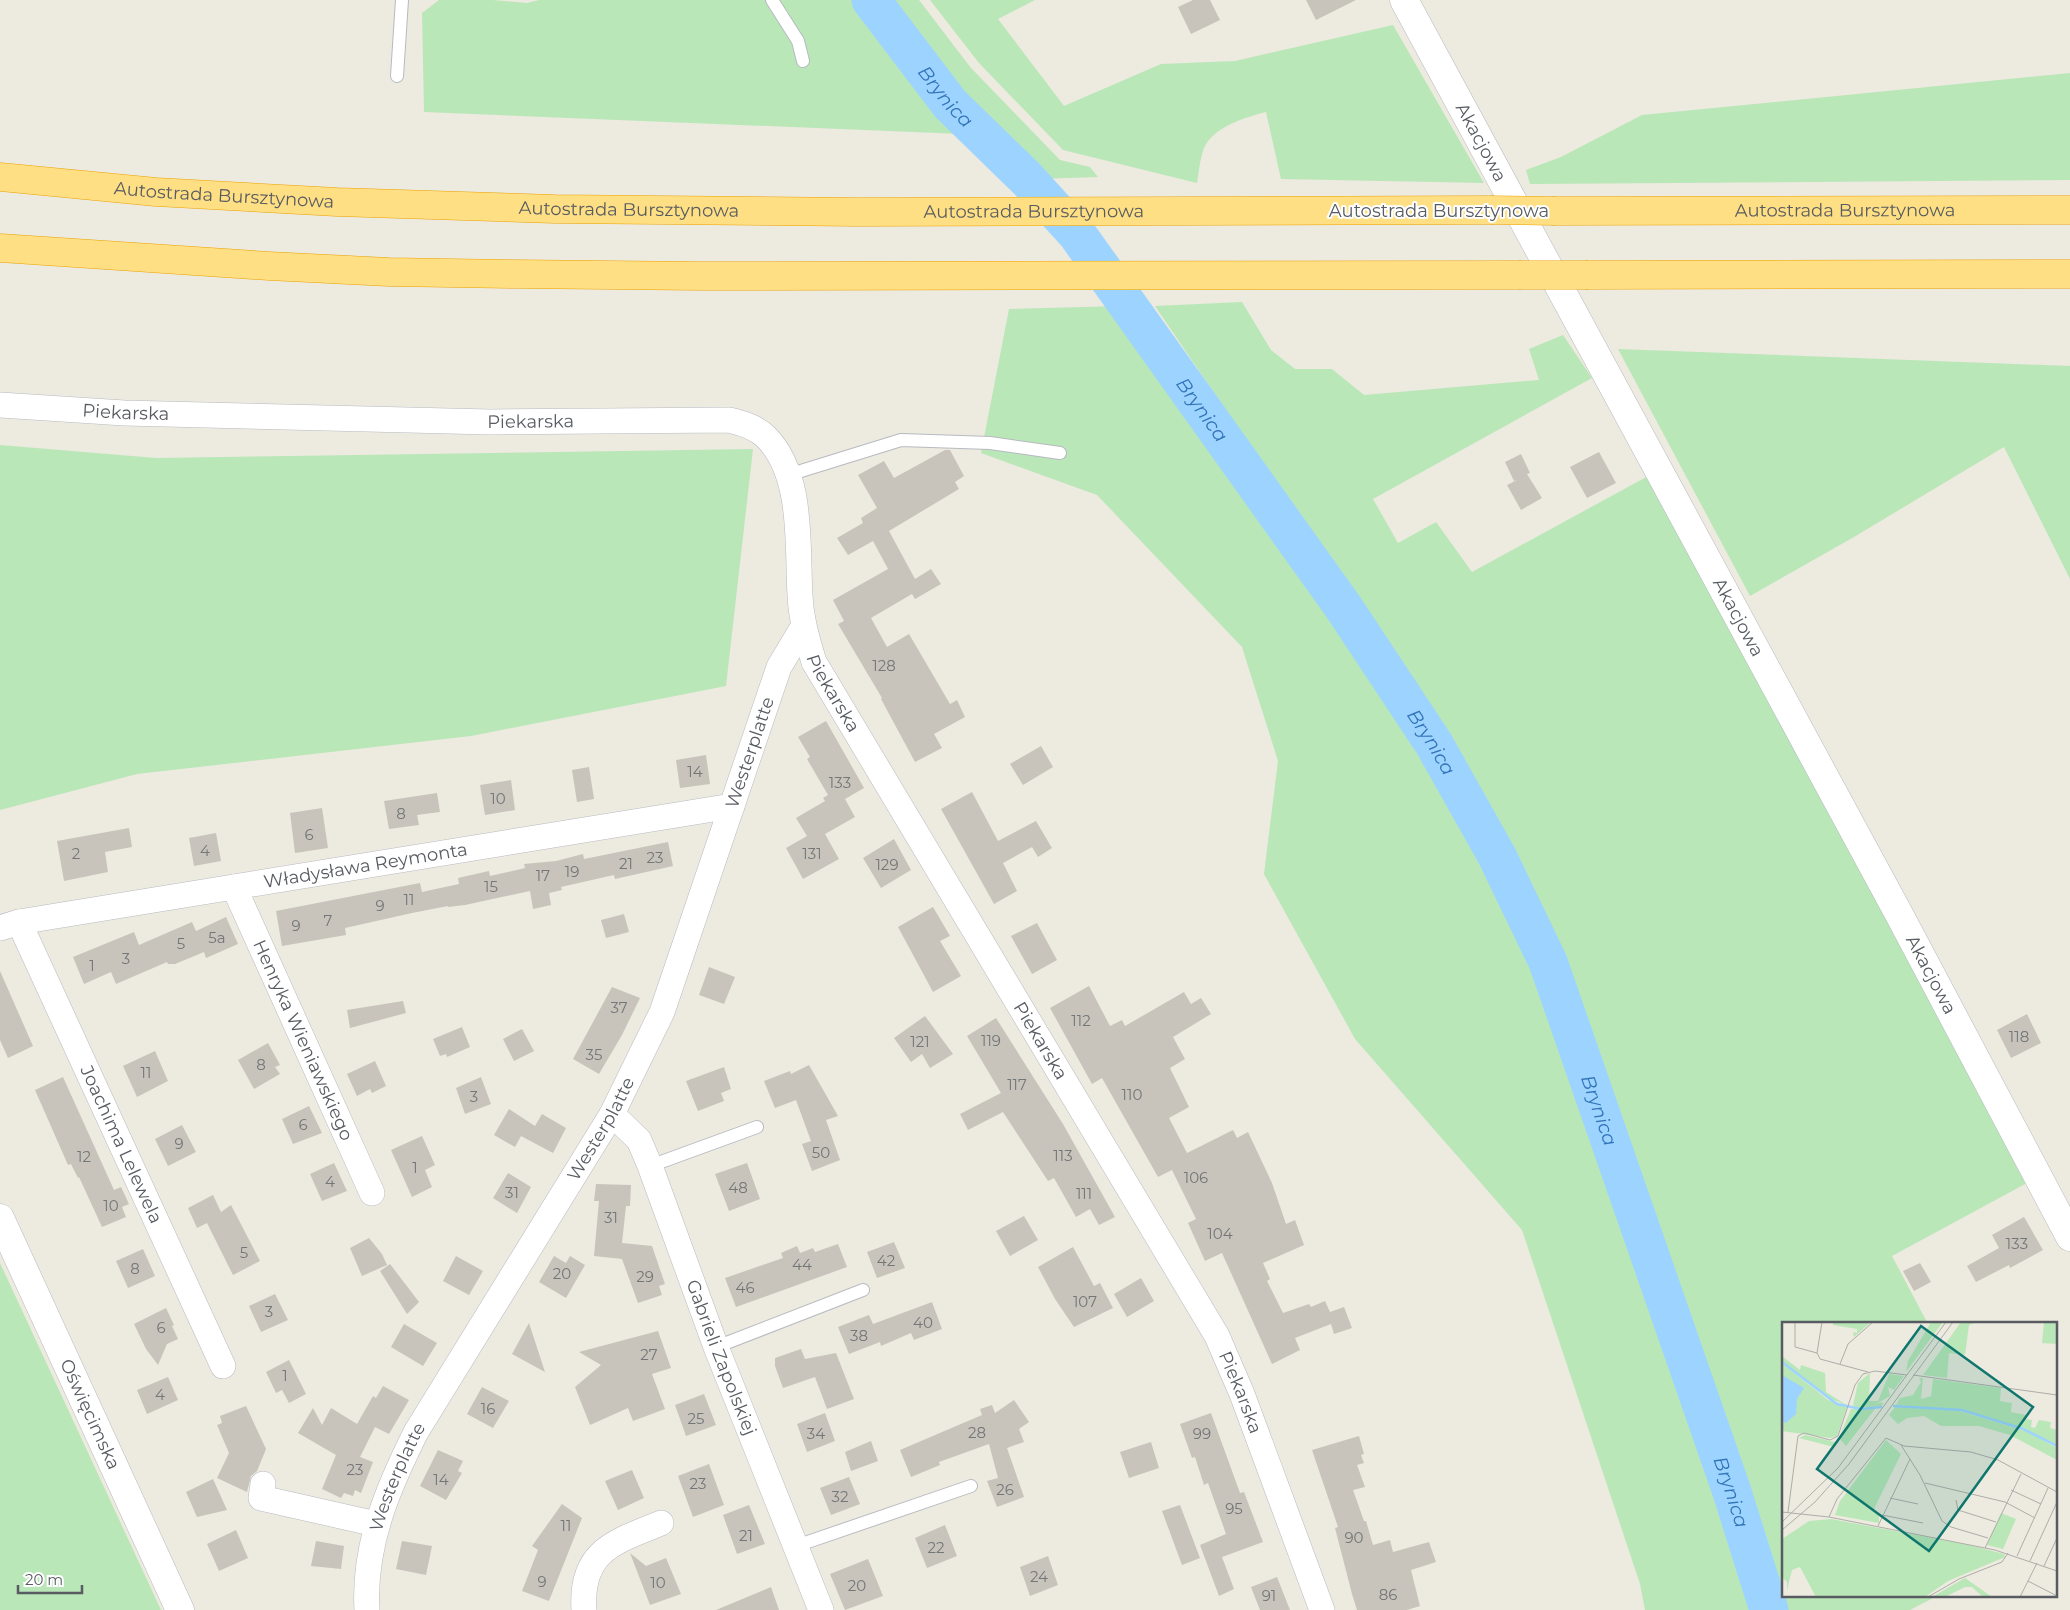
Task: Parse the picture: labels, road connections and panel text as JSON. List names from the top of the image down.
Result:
{
  "streets": {
    "highway": ["Autostrada Bursztynowa"],
    "street": [
      "Akacjowa",
      "Piekarska",
      "Westerplatte",
      "Władysława Reymonta",
      "Henryka Wieniawskiego",
      "Joachima Lelewela",
      "Gabrieli Zapolskiej",
      "Oświęcimska"
    ]
  },
  "crossings": [
    ["Piekarska", "Westerplatte"],
    ["Westerplatte", "Władysława Reymonta"],
    ["Westerplatte", "Gabrieli Zapolskiej"],
    ["Władysława Reymonta", "Henryka Wieniawskiego"],
    ["Władysława Reymonta", "Joachima Lelewela"]
  ],
  "water": ["Brynica"],
  "house_numbers": [
    "128",
    "14",
    "133",
    "10",
    "8",
    "6",
    "4",
    "2",
    "131",
    "23",
    "21",
    "129",
    "19",
    "17",
    "15",
    "11",
    "9",
    "7",
    "9",
    "5a",
    "5",
    "3",
    "1",
    "37",
    "112",
    "118",
    "119",
    "121",
    "35",
    "8",
    "11",
    "117",
    "110",
    "3",
    "6",
    "9",
    "50",
    "113",
    "12",
    "1",
    "106",
    "4",
    "48",
    "31",
    "111",
    "10",
    "31",
    "104",
    "133",
    "5",
    "42",
    "44",
    "8",
    "20",
    "29",
    "46",
    "107",
    "3",
    "40",
    "6",
    "38",
    "27",
    "1",
    "4",
    "16",
    "25",
    "28",
    "34",
    "99",
    "23",
    "14",
    "23",
    "26",
    "32",
    "95",
    "11",
    "21",
    "90",
    "22",
    "24",
    "9",
    "10",
    "20",
    "86",
    "91"
  ],
  "scale_bar": "20 m"
}
